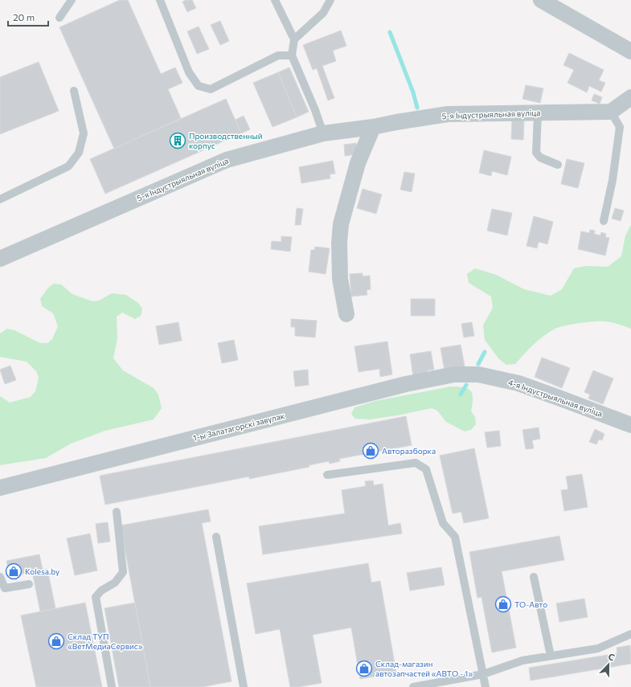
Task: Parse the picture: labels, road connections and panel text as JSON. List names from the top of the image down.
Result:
{
  "streets": {
    "street": ["5-я Індустрыяльная вуліца", "4-я Індустрыяльная вуліца", "1-ы Залатагорскі завулак"]
  },
  "crossings": [
    ["4-я Індустрыяльная вуліца", "1-ы Залатагорскі завулак"]
  ],
  "places": {
    "building": ["Производственный корпус"],
    "shop": [
      "Авторазборка",
      "Kolesa.by",
      "ТО-Авто",
      "Склад ТУП «ВетМедиаСервис»",
      "Склад-магазин автозапчастей «АВТО - 1»"
    ]
  },
  "scale_bar": "20 m",
  "north": "top"
}
